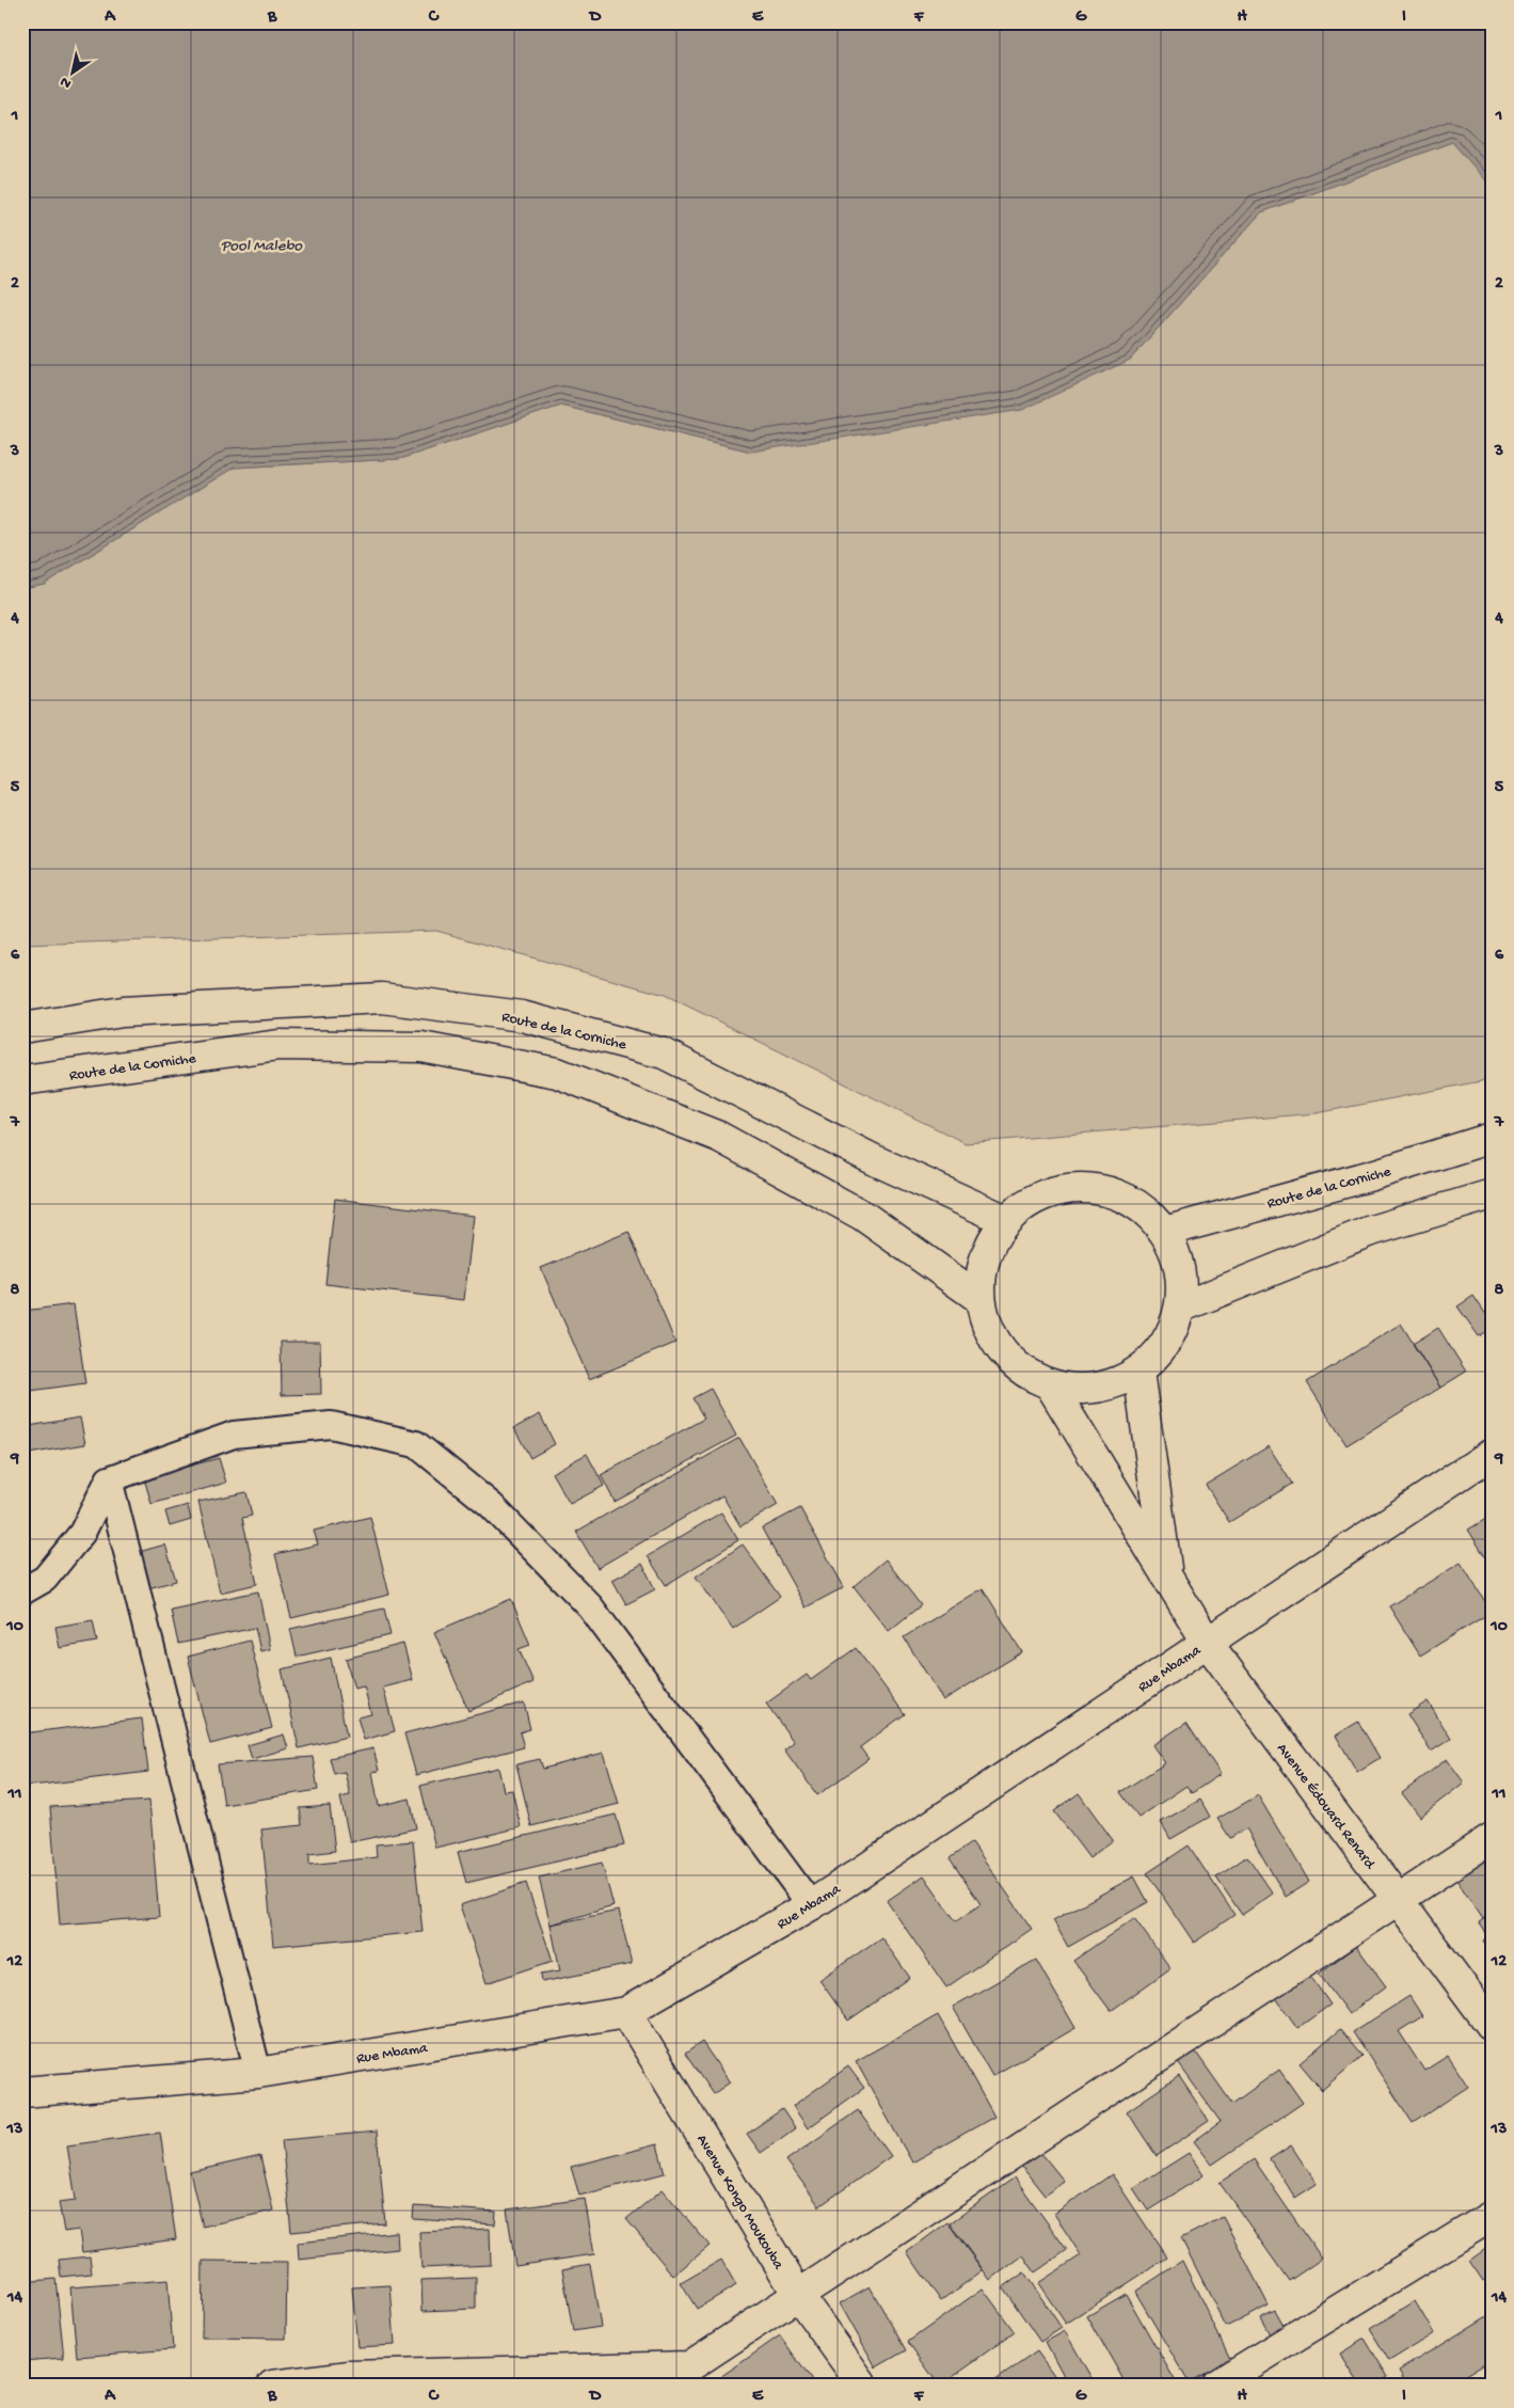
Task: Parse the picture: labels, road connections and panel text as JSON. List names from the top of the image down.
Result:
{
  "streets": {
    "street": [
      "Route de la Corniche",
      "Rue Mbama",
      "Avenue Édouard Renard",
      "Avenue Kongo Moukouba"
    ]
  },
  "crossings": [
    ["Rue Mbama", "Avenue Édouard Renard"],
    ["Rue Mbama", "Avenue Kongo Moukouba"]
  ],
  "water": ["Pool Malebo"],
  "north": "bottom left",
  "grid": {
    "columns": [
      "A",
      "B",
      "C",
      "D",
      "E",
      "F",
      "G",
      "H",
      "I"
    ],
    "rows": [
      "1",
      "2",
      "3",
      "4",
      "5",
      "6",
      "7",
      "8",
      "9",
      "10",
      "11",
      "12",
      "13",
      "14"
    ]
  }
}
